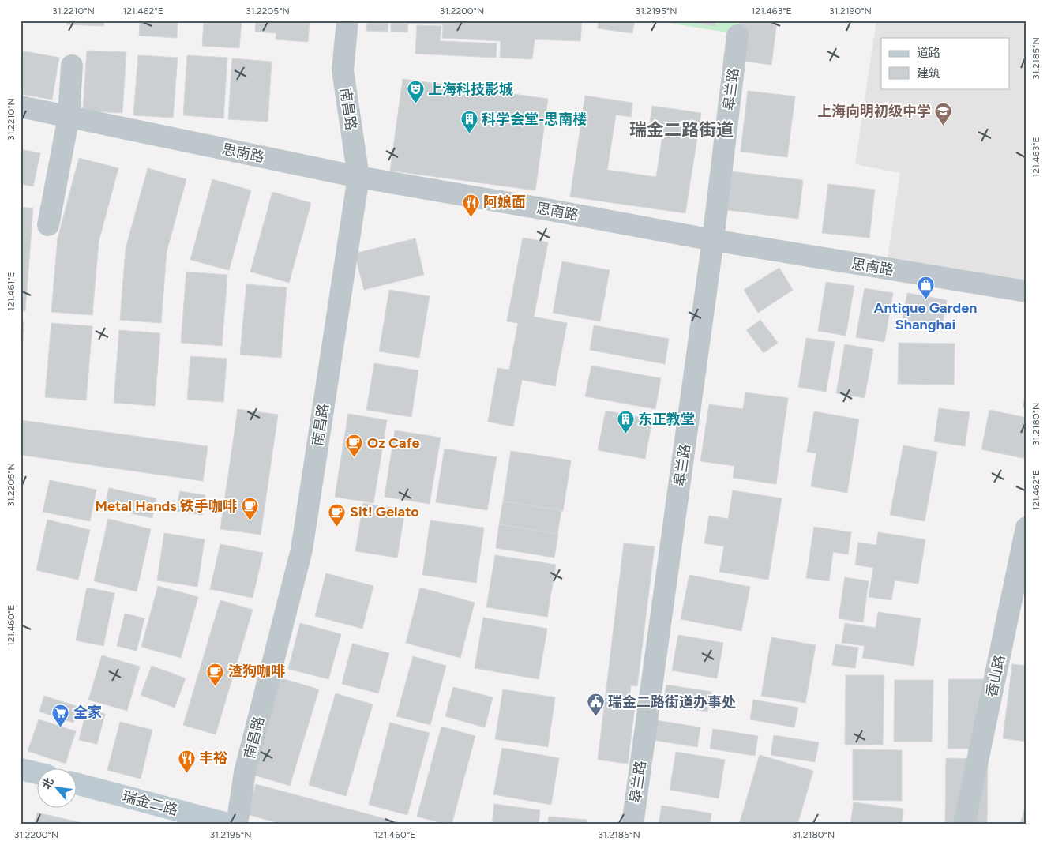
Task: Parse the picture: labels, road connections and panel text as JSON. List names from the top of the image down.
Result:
{
  "streets": {
    "main road": ["瑞金二路"],
    "street": [
      "皋兰路",
      "南昌路",
      "思南路",
      "香山路"
    ]
  },
  "crossings": [
    ["皋兰路", "思南路"],
    ["南昌路", "思南路"]
  ],
  "districts": ["瑞金二路街道"],
  "places": {
    "theatre": ["上海科技影城"],
    "school or university": ["上海向明初级中学"],
    "building": ["科学会堂-思南楼", "东正教堂"],
    "restaurant": ["阿娘面", "丰裕"],
    "shop": ["Antique Garden Shanghai"],
    "cafe": [
      "Oz Cafe",
      "Metal Hands 铁手咖啡",
      "Sit! Gelato",
      "渣狗咖啡"
    ],
    "public building": ["瑞金二路街道办事处"],
    "supermarket": ["全家"]
  },
  "legend": ["道路", "建筑"],
  "north": "top left",
  "coordinates": [
    "31.2210°N",
    "121.462°E",
    "31.2205°N",
    "31.2200°N",
    "31.2195°N",
    "121.463°E",
    "31.2190°N",
    "31.2185°N",
    "121.461°E",
    "31.2180°N",
    "121.460°E"
  ]
}
